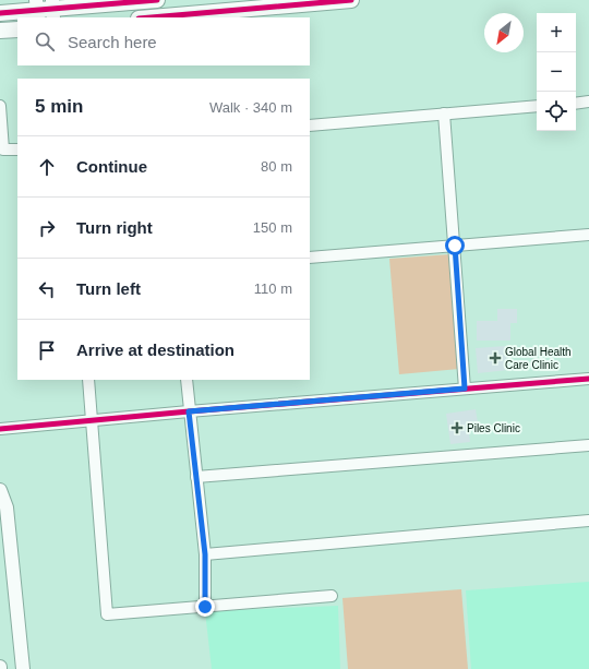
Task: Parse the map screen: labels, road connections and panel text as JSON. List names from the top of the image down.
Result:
{
  "places": {
    "health": ["Global Health Care Clinic", "Piles Clinic"]
  },
  "north": "bottom left",
  "page": {
    "map_buttons": ["+", "−"],
    "search": "Search here",
    "heading": ["5 min", "Walk · 340 m"],
    "list": [
      ["Continue", "80 m"],
      ["Turn right", "150 m"],
      ["Turn left", "110 m"],
      "Arrive at destination"
    ]
  }
}
